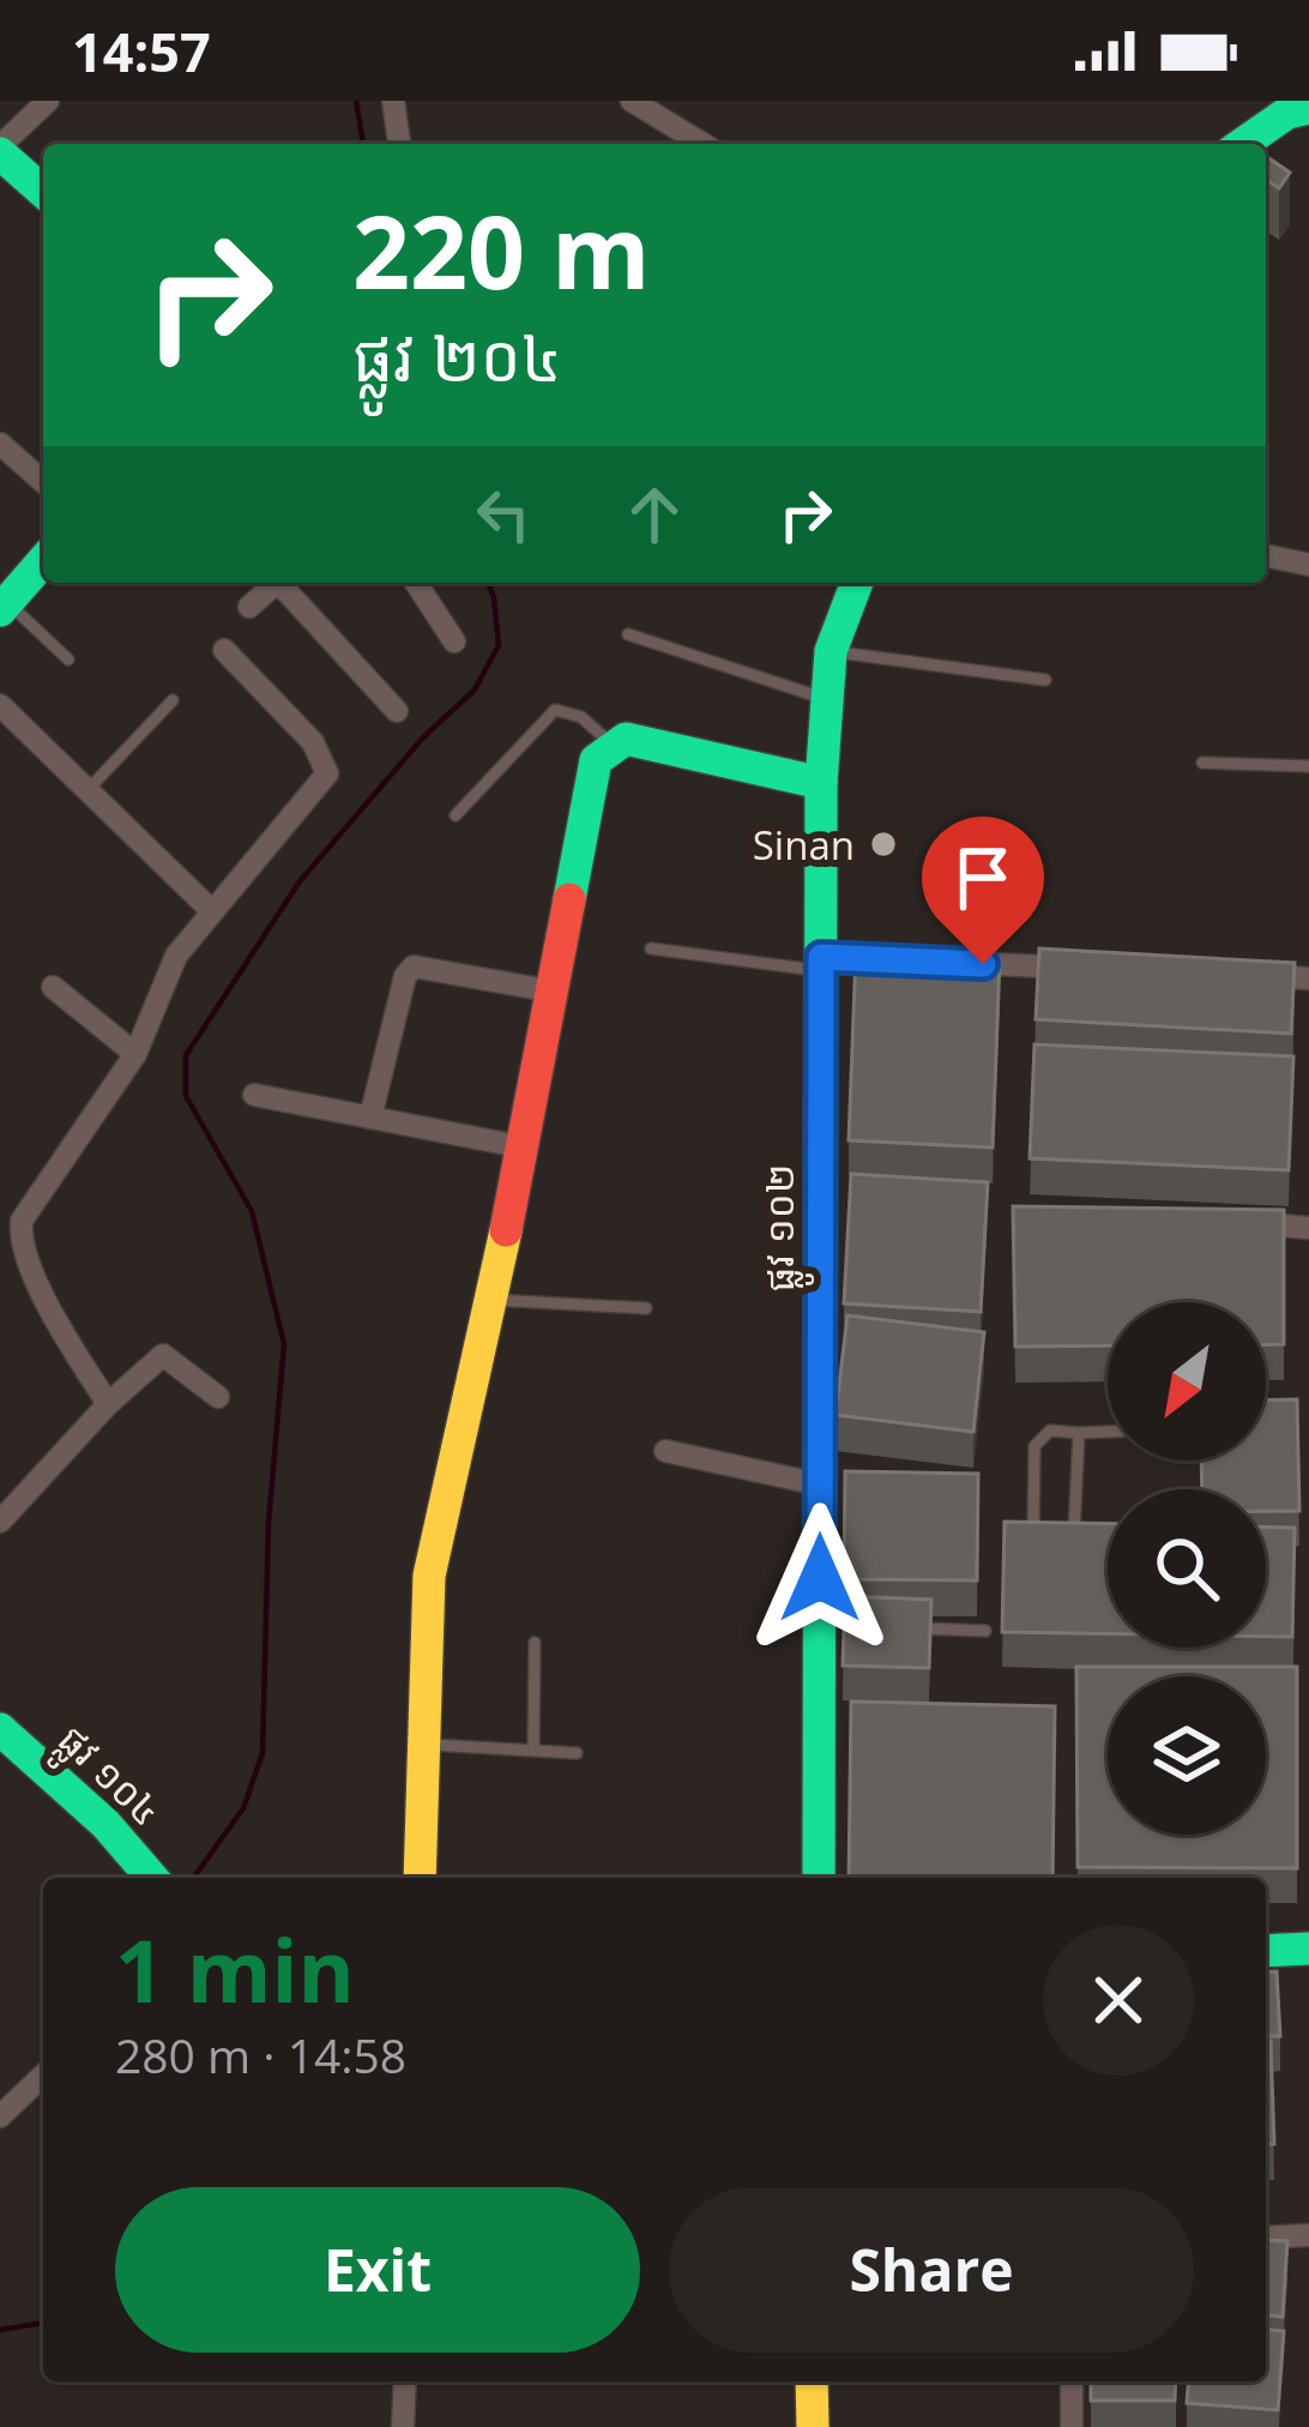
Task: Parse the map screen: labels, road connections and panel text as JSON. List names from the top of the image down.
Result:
{
  "streets": {
    "street": ["ផ្លូវ ១០២", "ផ្លូវ ១០៤"]
  },
  "places": ["Sinan"],
  "north": "bottom left",
  "page": {
    "status": "14:57",
    "turn": ["220 m", "ផ្លូវ ២០៤"],
    "heading": ["1 min", "280 m · 14:58"],
    "buttons": ["Exit", "Share"]
  }
}
